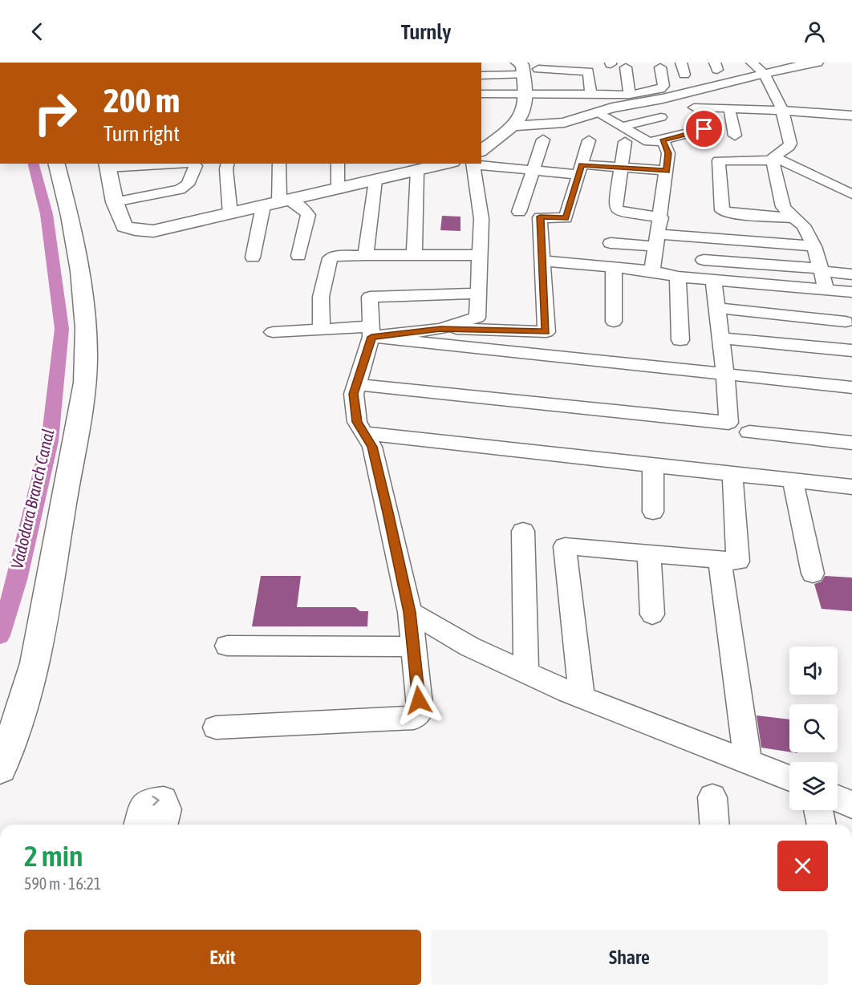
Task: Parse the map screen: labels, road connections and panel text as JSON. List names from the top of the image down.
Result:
{
  "water": ["Vadodara Branch Canal"],
  "page": {
    "header": "Turnly",
    "turn": ["200 m", "Turn right"],
    "heading": ["2 min", "590 m · 16:21"],
    "buttons": ["Exit", "Share"]
  }
}
